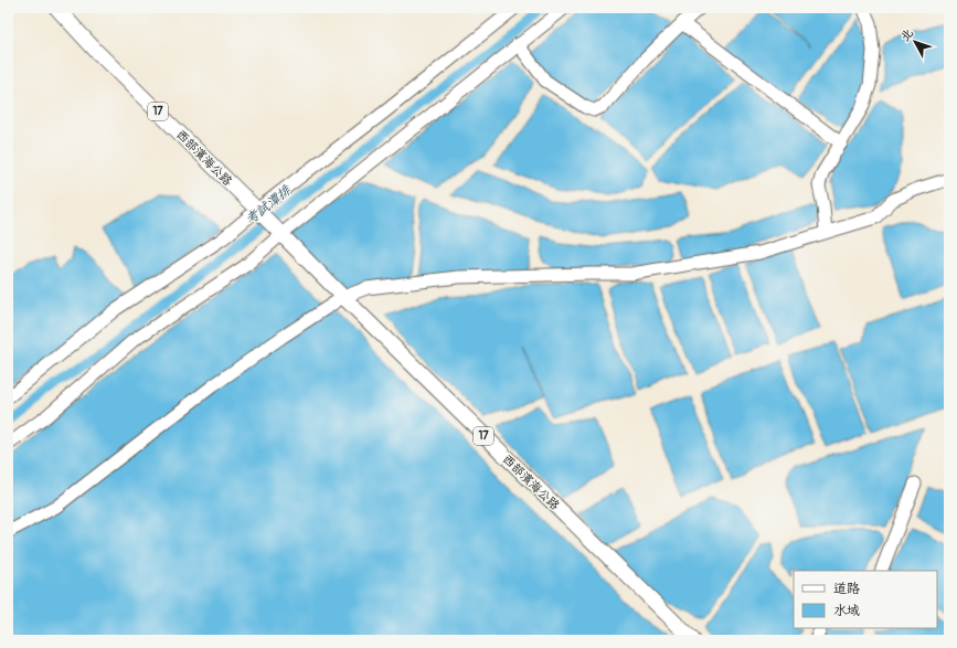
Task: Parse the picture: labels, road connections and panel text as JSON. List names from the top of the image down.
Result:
{
  "streets": {
    "main road": ["17", "西部濱海公路"]
  },
  "crossings": [
    ["17", "西部濱海公路"]
  ],
  "water": ["考試潭排"],
  "legend": ["道路", "水域"],
  "north": "top left"
}
